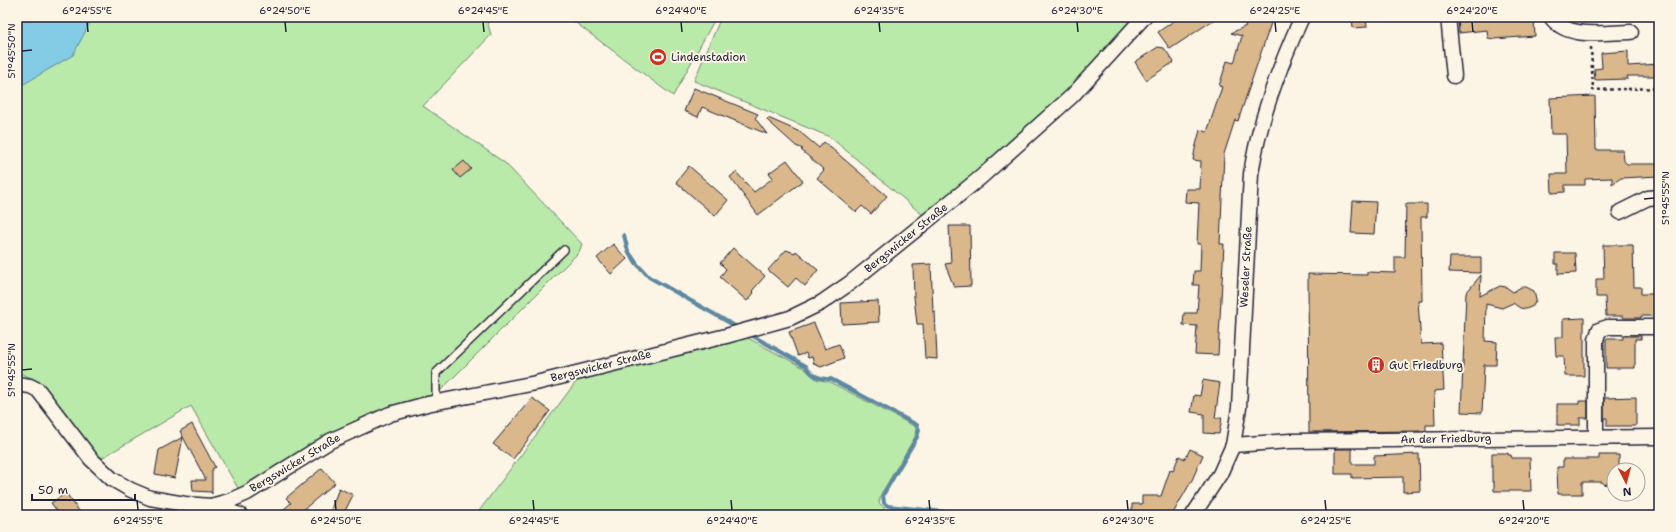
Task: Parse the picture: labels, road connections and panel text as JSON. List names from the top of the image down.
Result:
{
  "streets": {
    "street": ["Bergswicker Straße", "Weseler Straße", "An der Friedburg"]
  },
  "crossings": [
    ["Weseler Straße", "An der Friedburg"]
  ],
  "places": {
    "sports": ["Lindenstadion"],
    "building": ["Gut Friedburg"]
  },
  "scale_bar": "50 m",
  "north": "bottom",
  "coordinates": [
    "6°24'55\"E",
    "6°24'50\"E",
    "6°24'45\"E",
    "6°24'40\"E",
    "6°24'35\"E",
    "6°24'30\"E",
    "6°24'25\"E",
    "6°24'20\"E",
    "51°45'50\"N",
    "51°45'55\"N"
  ]
}
